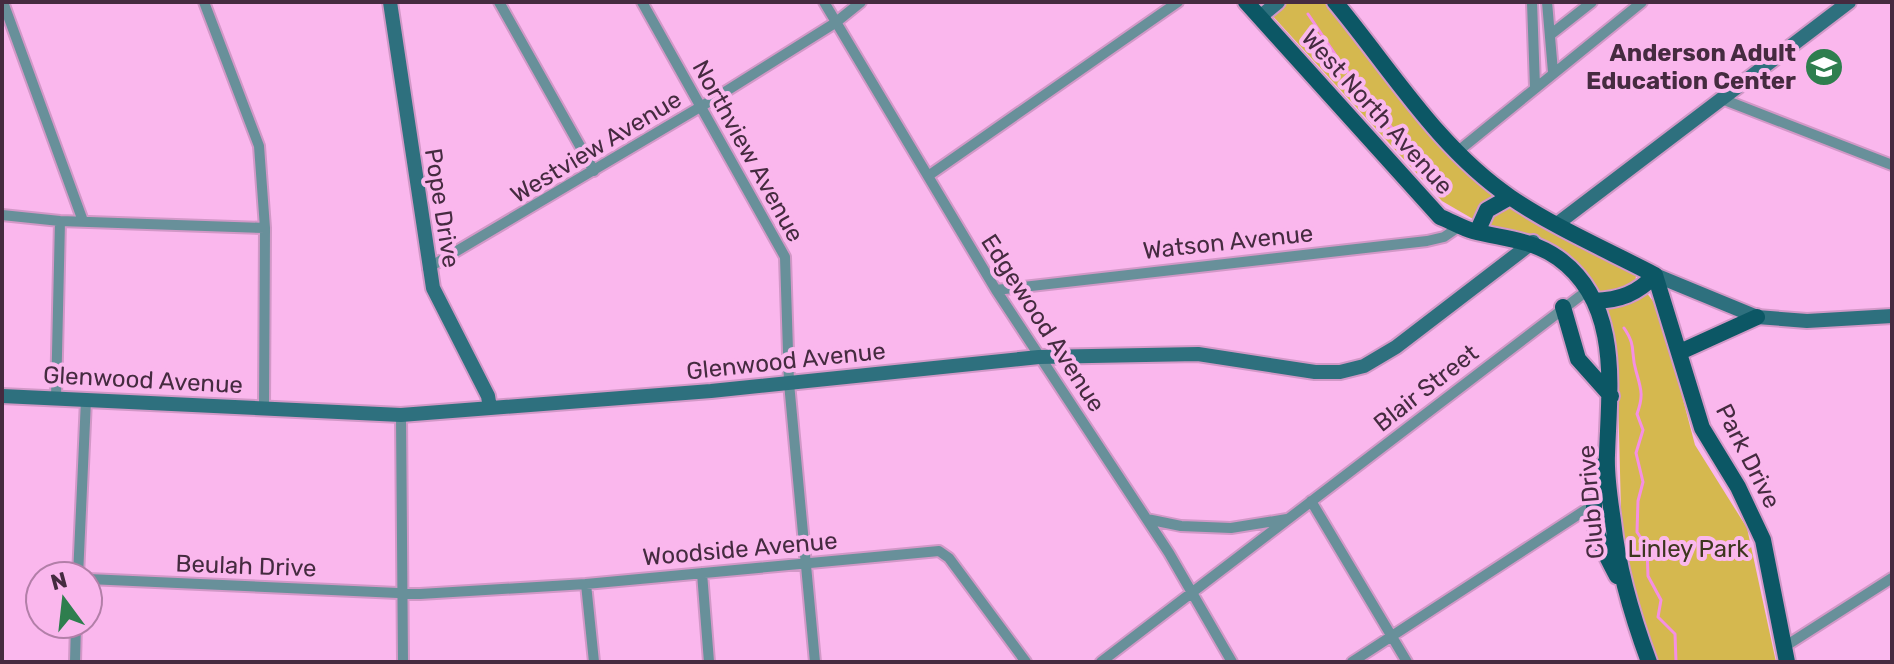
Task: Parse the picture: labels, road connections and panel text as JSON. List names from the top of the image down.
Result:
{
  "streets": {
    "main road": ["West North Avenue", "Park Drive", "Club Drive"],
    "street": [
      "Westview Avenue",
      "Northview Avenue",
      "Pope Drive",
      "Watson Avenue",
      "Edgewood Avenue",
      "Glenwood Avenue",
      "Blair Street",
      "Woodside Avenue",
      "Beulah Drive"
    ]
  },
  "crossings": [
    ["West North Avenue", "Watson Avenue"],
    ["West North Avenue", "Glenwood Avenue"],
    ["Westview Avenue", "Northview Avenue"],
    ["Westview Avenue", "Pope Drive"],
    ["Westview Avenue", "Edgewood Avenue"],
    ["Northview Avenue", "Glenwood Avenue"],
    ["Northview Avenue", "Woodside Avenue"],
    ["Pope Drive", "Glenwood Avenue"],
    ["Watson Avenue", "Edgewood Avenue"],
    ["Edgewood Avenue", "Glenwood Avenue"],
    ["Edgewood Avenue", "Blair Street"],
    ["Blair Street", "Club Drive"],
    ["Woodside Avenue", "Beulah Drive"]
  ],
  "parks": ["Linley Park"],
  "places": {
    "school or university": ["Anderson Adult Education Center"]
  },
  "north": "top"
}
